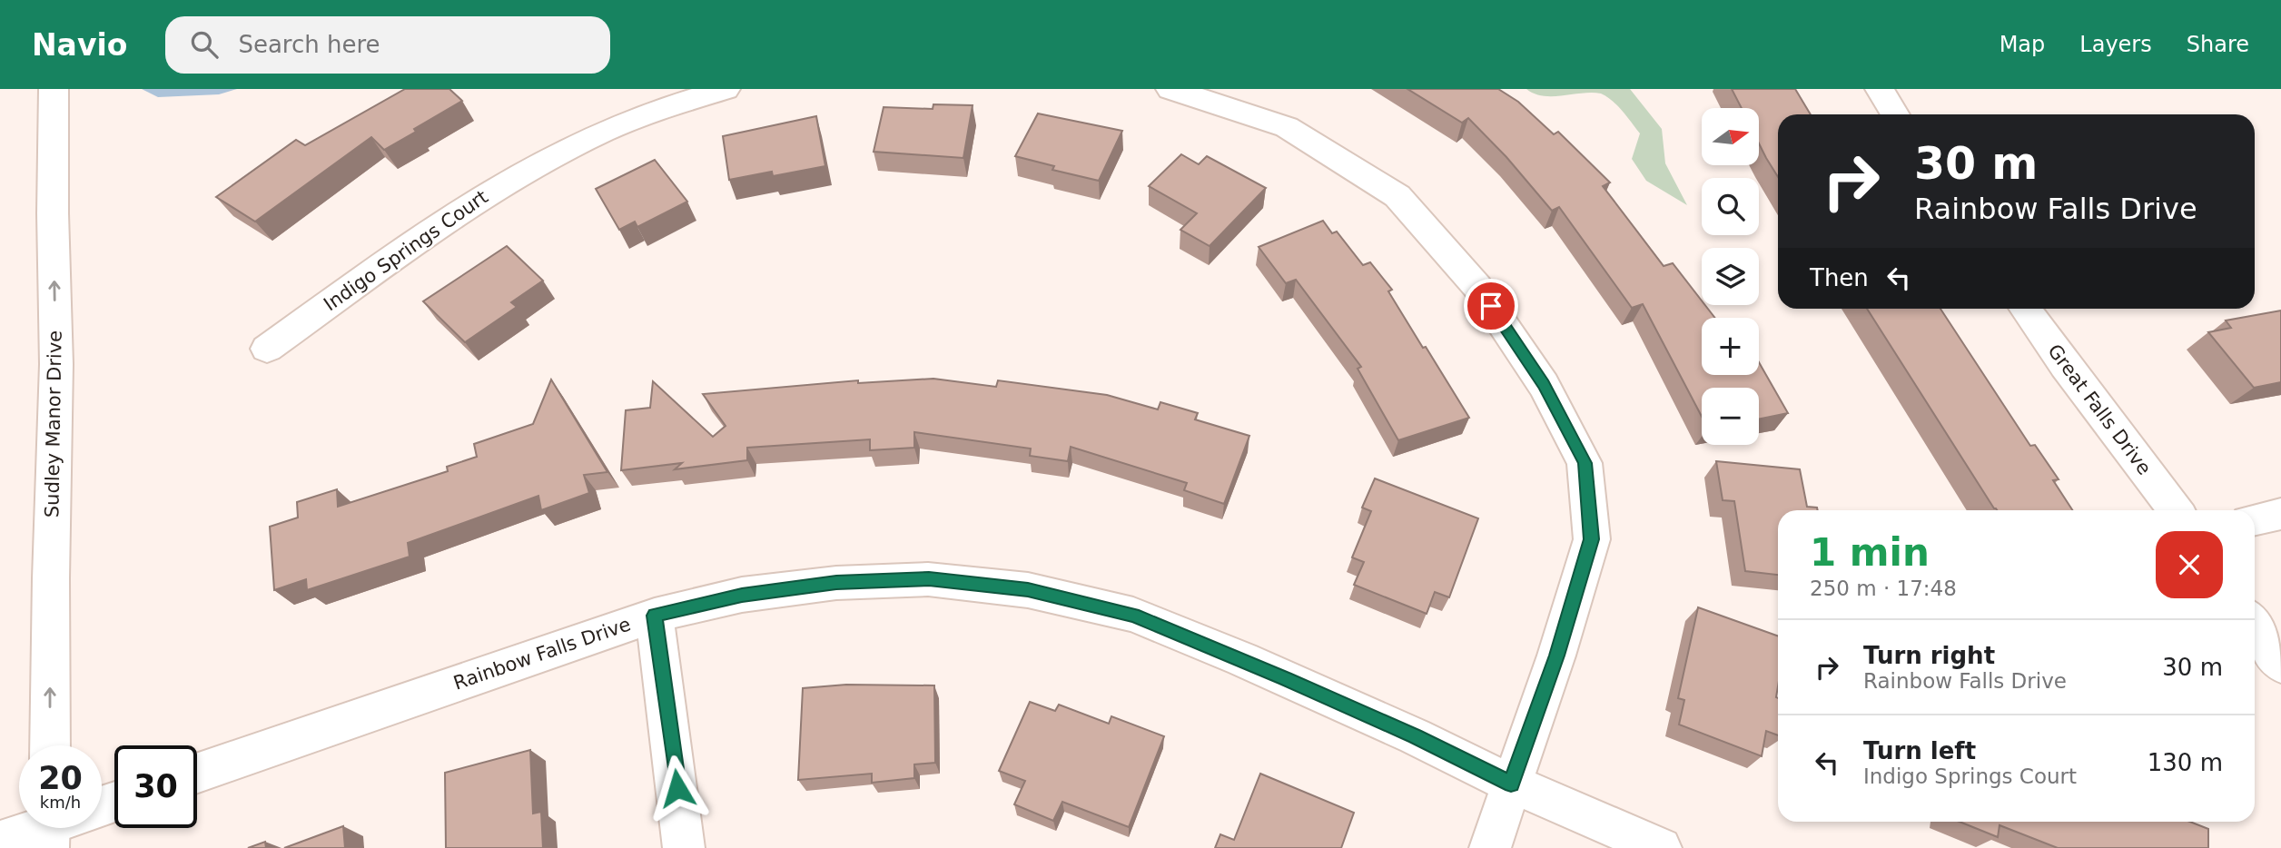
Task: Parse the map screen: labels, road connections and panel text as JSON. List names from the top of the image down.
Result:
{
  "streets": {
    "street": [
      "Indigo Springs Court",
      "Great Falls Drive",
      "Sudley Manor Drive",
      "Rainbow Falls Drive"
    ]
  },
  "one_way": ["Sudley Manor Drive"],
  "north": "right",
  "page": {
    "header": "Navio",
    "search": "Search here",
    "nav": ["Map", "Layers", "Share"],
    "map_buttons": ["+", "−"],
    "turn": ["30 m", "Rainbow Falls Drive"],
    "then": "Then",
    "heading": ["1 min", "250 m · 17:48"],
    "list": [
      {
        "name": "Turn right",
        "note": "Rainbow Falls Drive",
        "value": "30 m"
      },
      {
        "name": "Turn left",
        "note": "Indigo Springs Court",
        "value": "130 m"
      }
    ],
    "speed": "20 km/h",
    "limit": "30"
  }
}
